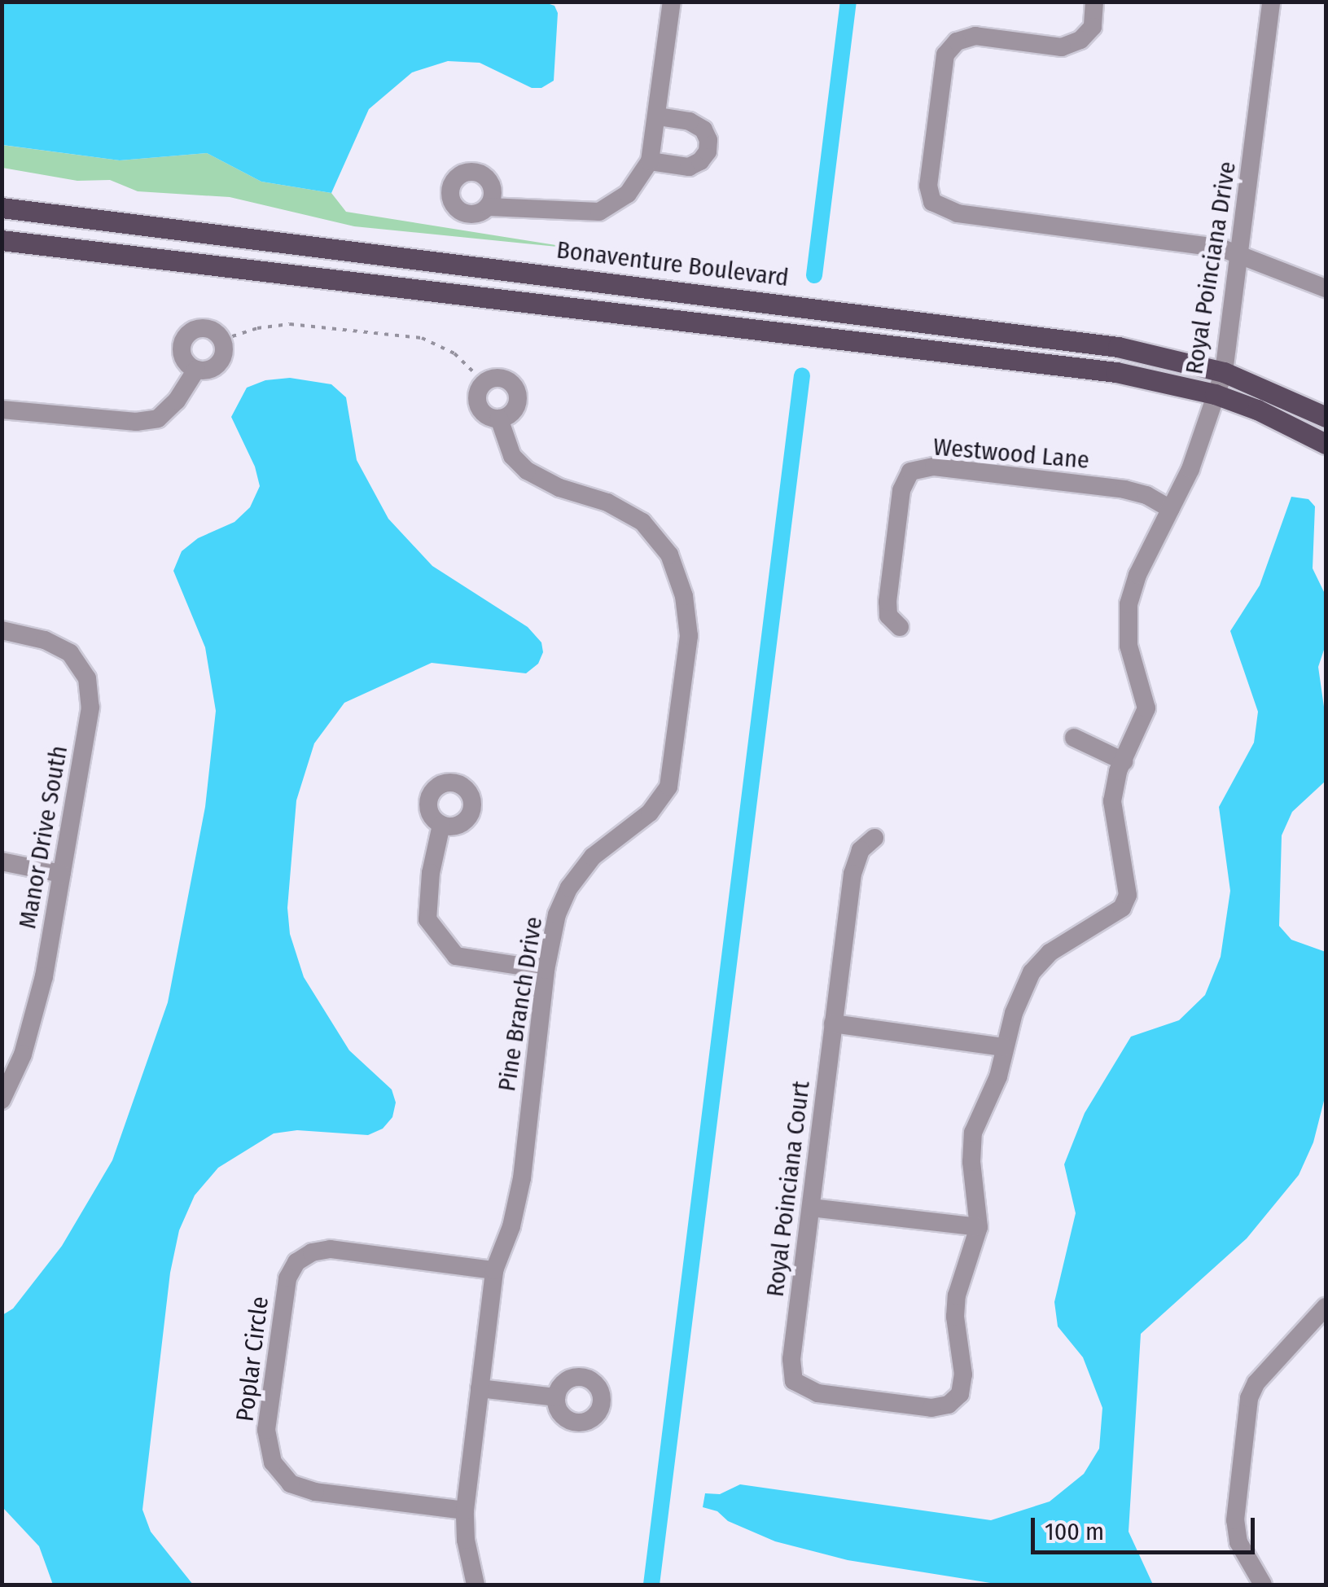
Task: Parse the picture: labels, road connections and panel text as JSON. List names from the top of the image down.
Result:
{
  "streets": {
    "main road": ["Bonaventure Boulevard"],
    "street": [
      "Royal Poinciana Drive",
      "Westwood Lane",
      "Manor Drive South",
      "Pine Branch Drive",
      "Royal Poinciana Court",
      "Poplar Circle"
    ]
  },
  "crossings": [
    ["Bonaventure Boulevard", "Royal Poinciana Drive"],
    ["Royal Poinciana Drive", "Westwood Lane"],
    ["Royal Poinciana Drive", "Royal Poinciana Court"],
    ["Pine Branch Drive", "Poplar Circle"]
  ],
  "scale_bar": "100 m"
}
